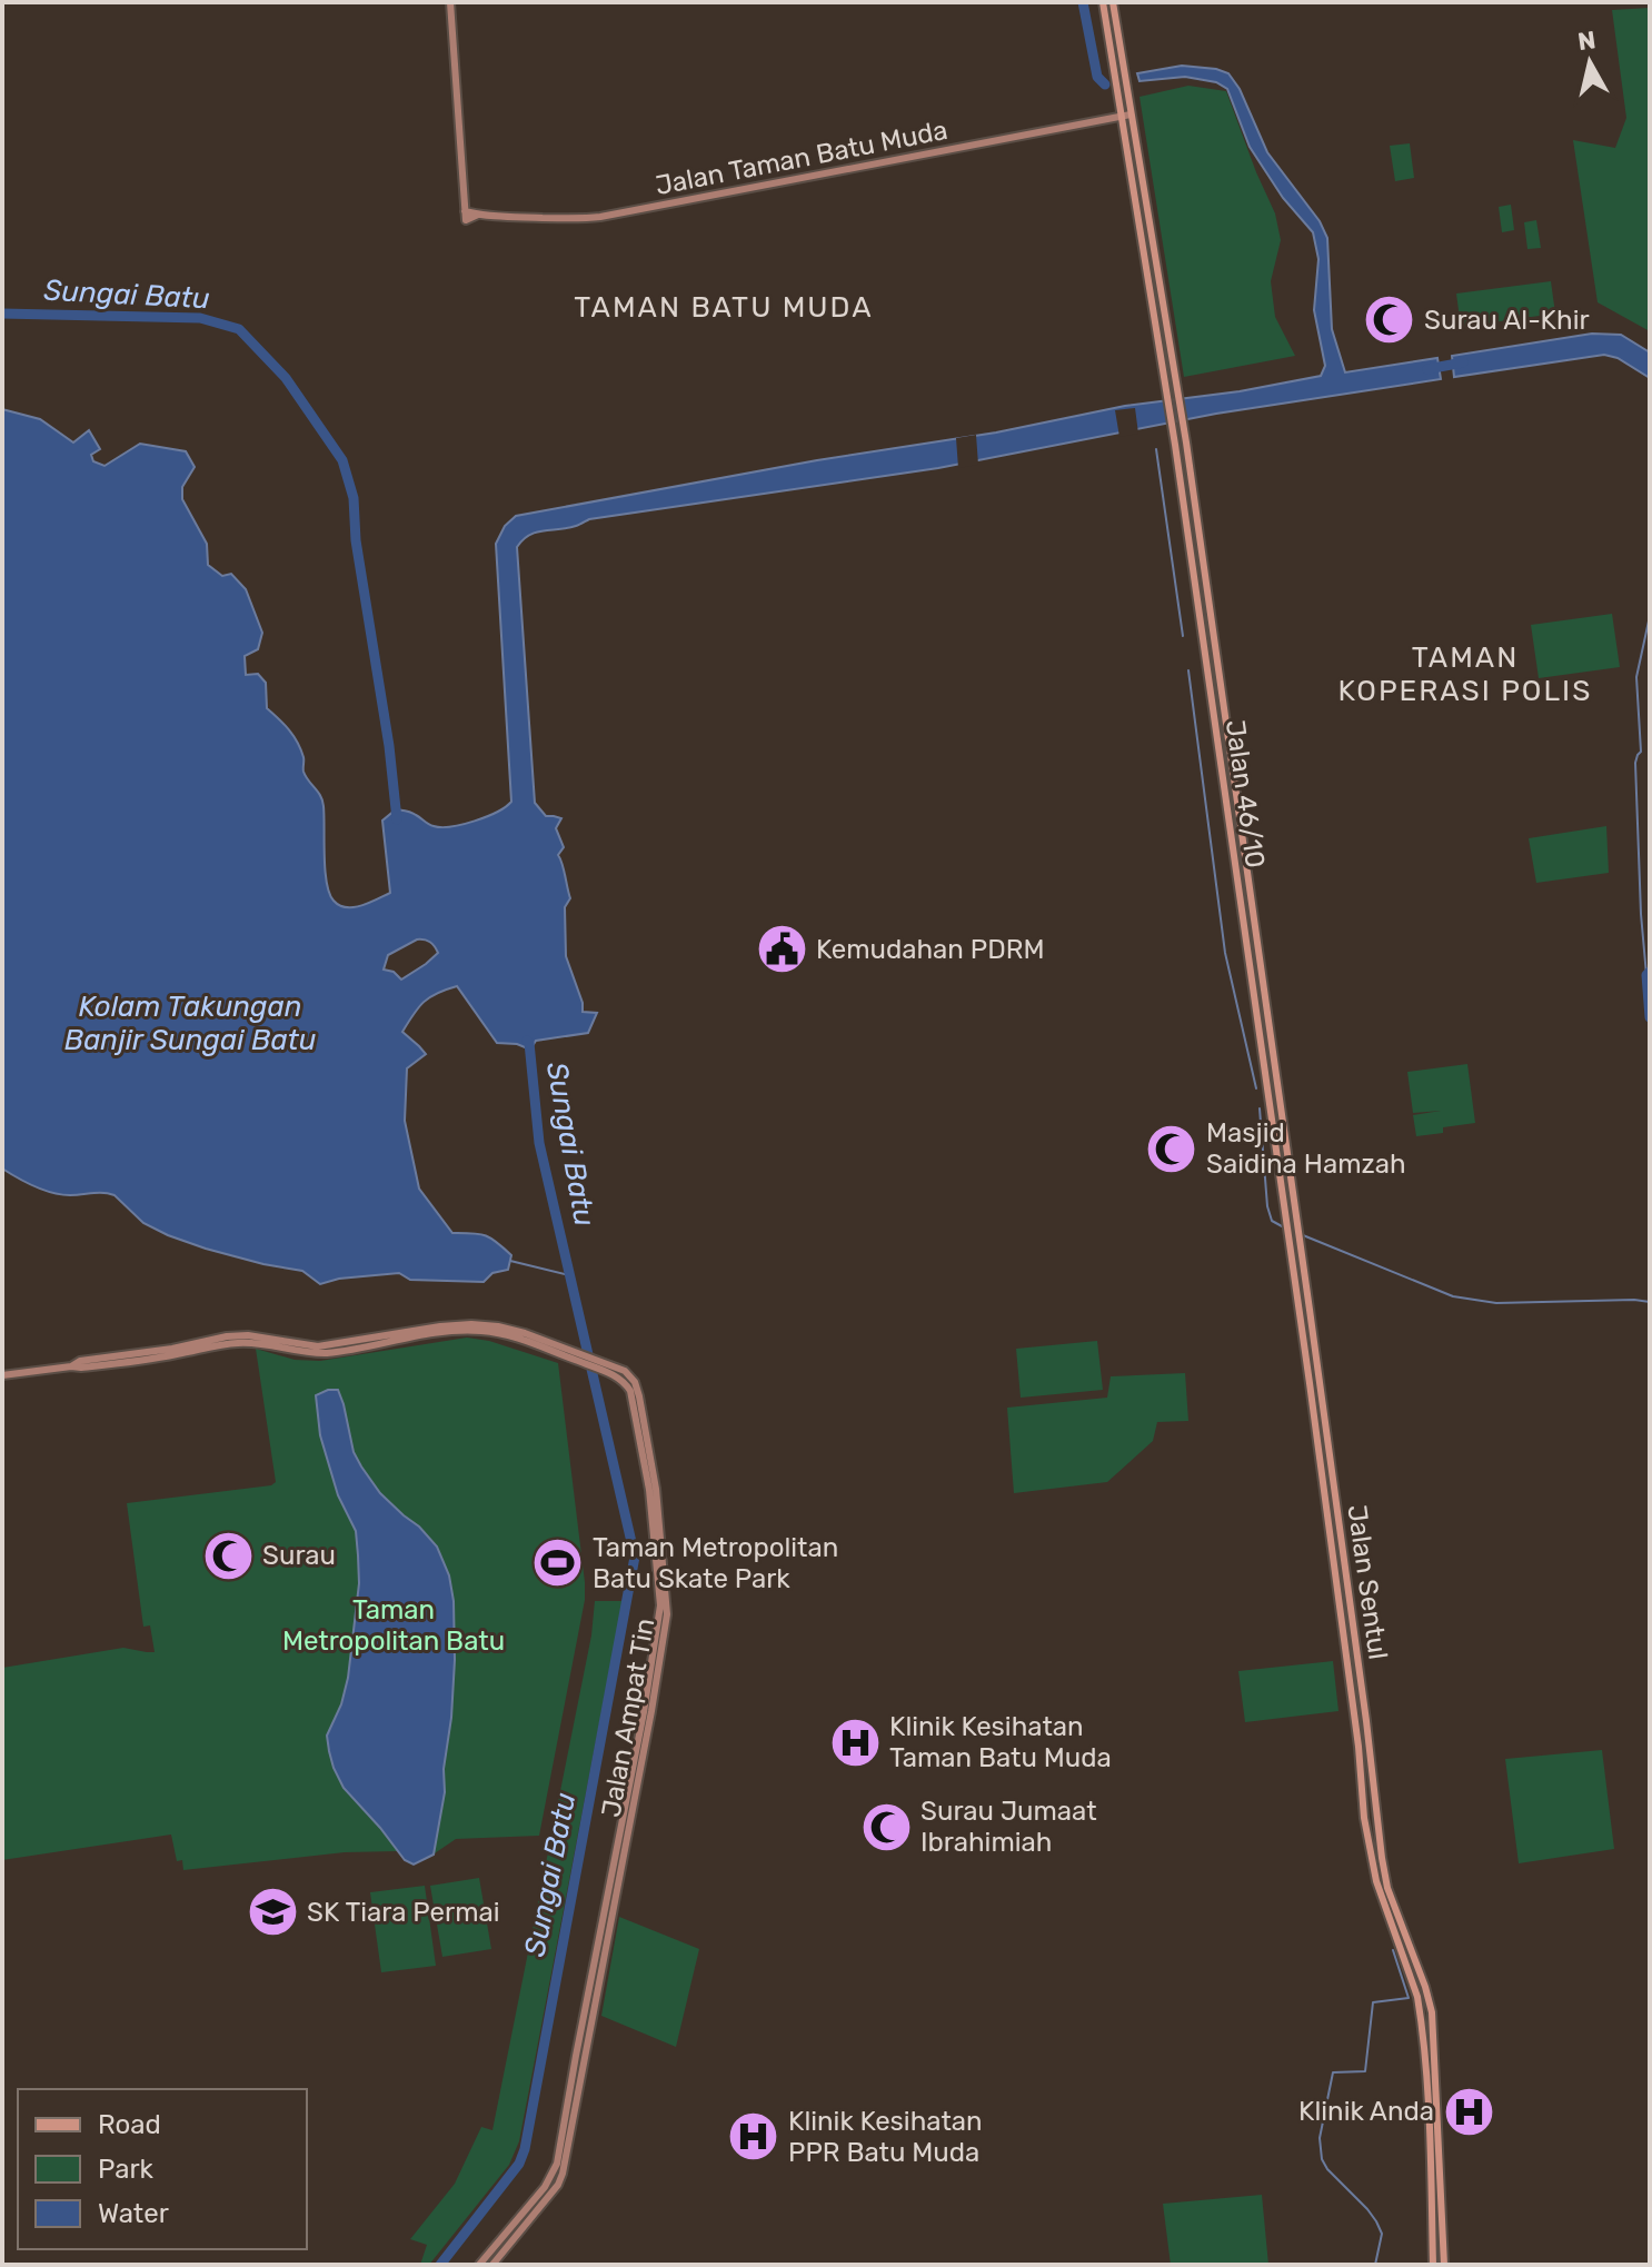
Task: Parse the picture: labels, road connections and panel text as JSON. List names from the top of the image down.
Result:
{
  "streets": {
    "main road": ["Jalan 46/10", "Jalan Sentul"],
    "street": ["Jalan Taman Batu Muda", "Jalan Ampat Tin"]
  },
  "crossings": [
    ["Jalan Taman Batu Muda", "Jalan 46/10"],
    ["Jalan 46/10", "Jalan Sentul"]
  ],
  "districts": ["TAMAN BATU MUDA", "TAMAN KOPERASI POLIS"],
  "water": ["Sungai Batu", "Kolam Takungan Banjir Sungai Batu"],
  "parks": ["Taman Metropolitan Batu"],
  "places": {
    "mosque": [
      "Surau Al-Khir",
      "Masjid Saidina Hamzah",
      "Surau",
      "Surau Jumaat Ibrahimiah"
    ],
    "public building": ["Kemudahan PDRM"],
    "sports": ["Taman Metropolitan Batu Skate Park"],
    "hospital": ["Klinik Kesihatan Taman Batu Muda", "Klinik Anda", "Klinik Kesihatan PPR Batu Muda"],
    "school or university": ["SK Tiara Permai"]
  },
  "legend": ["Road", "Park", "Water"],
  "north": "top"
}
